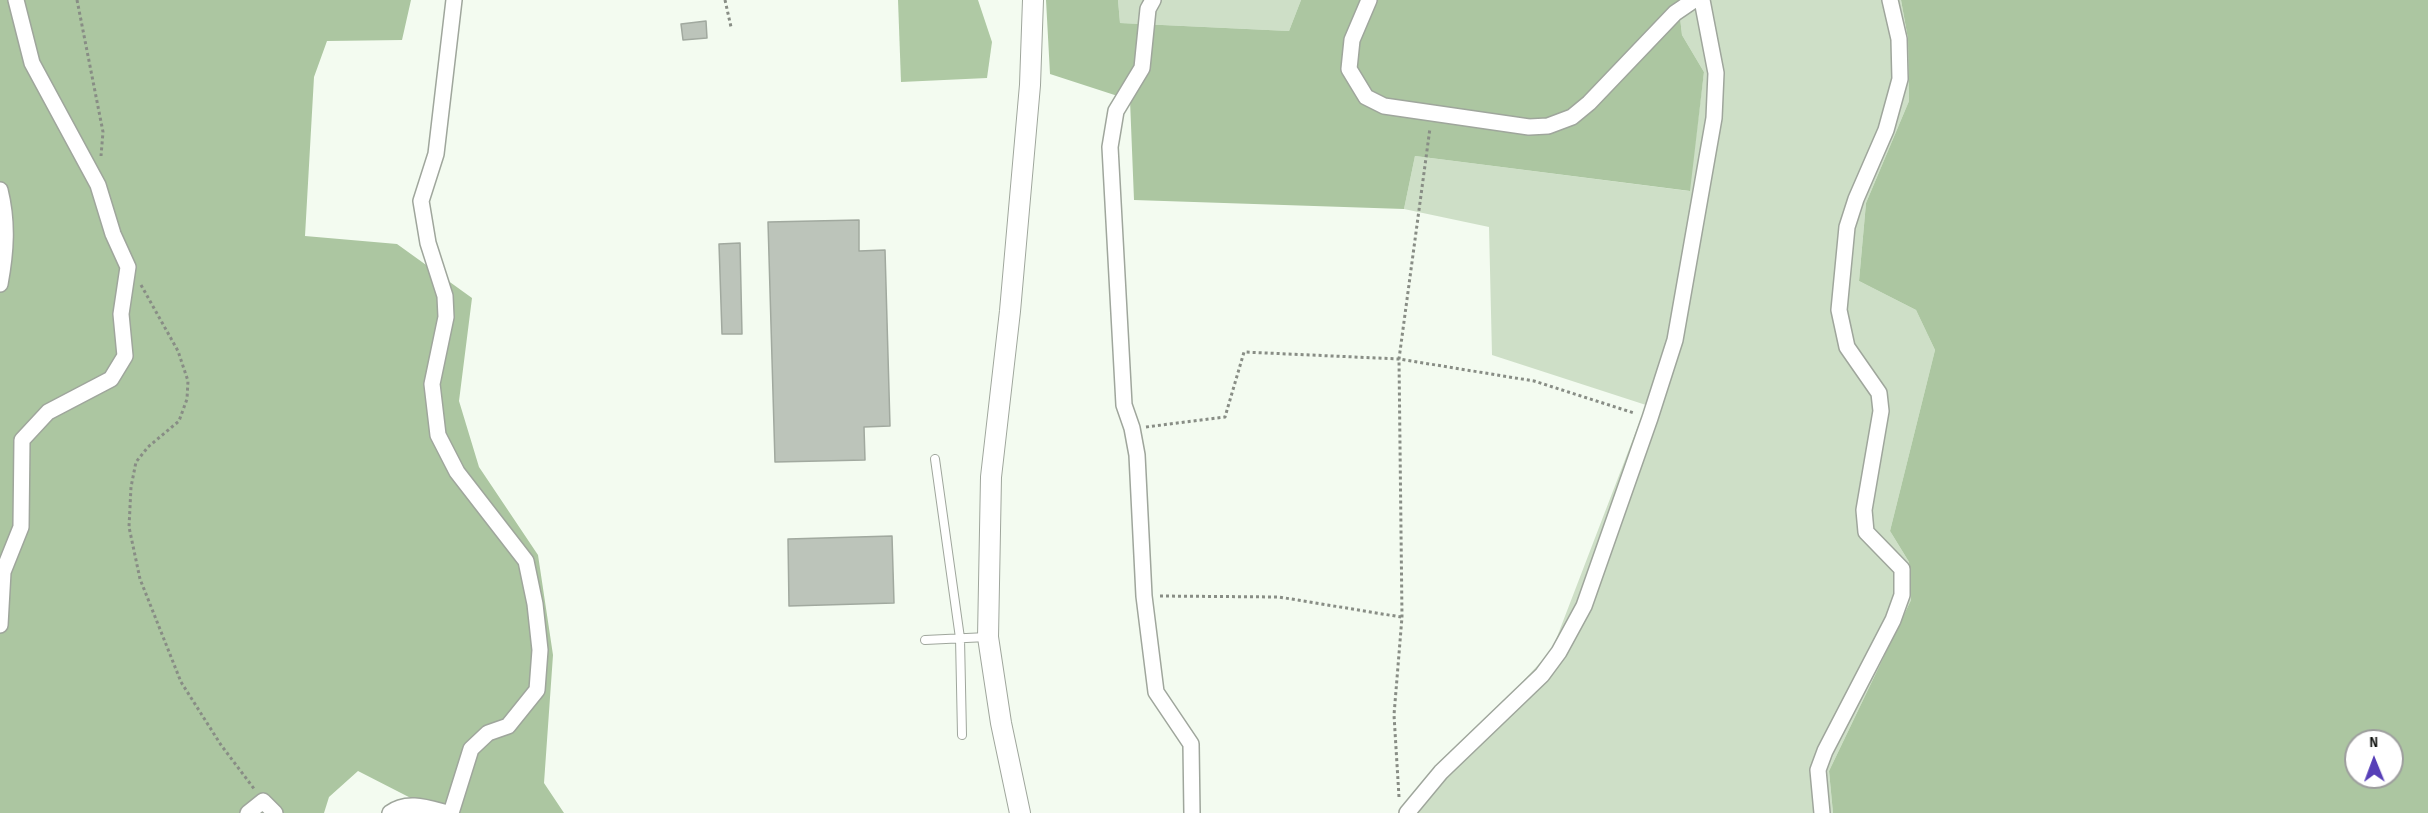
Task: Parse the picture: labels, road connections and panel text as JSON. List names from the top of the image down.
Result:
{
  "north": "top"
}
